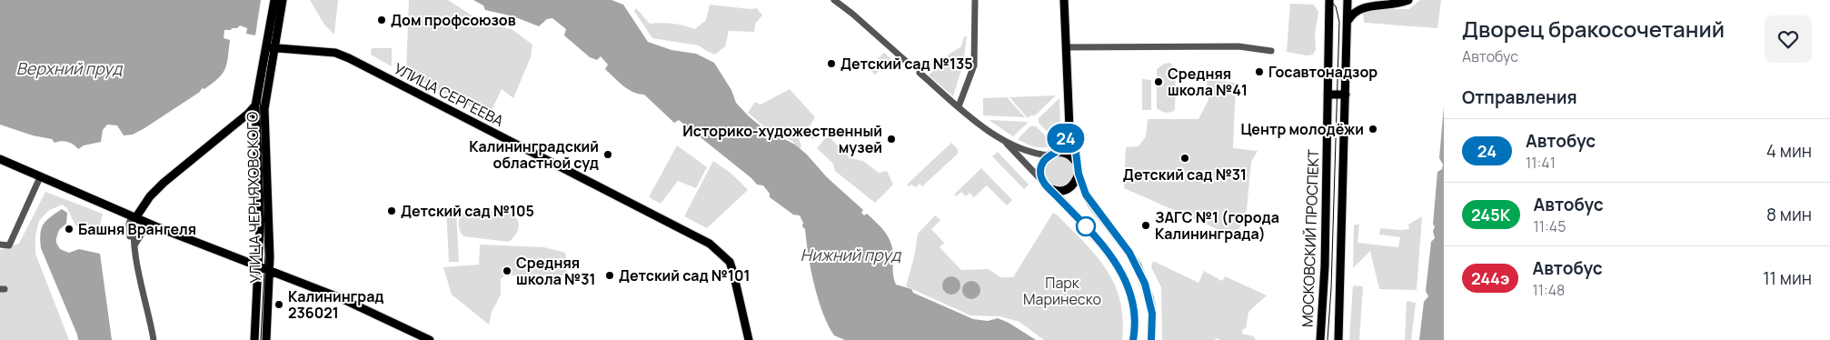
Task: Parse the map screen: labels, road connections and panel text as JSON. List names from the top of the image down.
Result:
{
  "streets": {
    "main road": ["УЛИЦА СЕРГЕЕВА", "УЛИЦА ЧЕРНЯХОВСКОГО", "МОСКОВСКИЙ ПРОСПЕКТ"]
  },
  "crossings": [
    ["УЛИЦА СЕРГЕЕВА", "УЛИЦА ЧЕРНЯХОВСКОГО"]
  ],
  "water": ["Верхний пруд", "Нижний пруд"],
  "parks": ["Парк Маринеско"],
  "places": [
    "Дом профсоюзов",
    "Детский сад №135",
    "Госавтонадзор",
    "Средняя школа №41",
    "Центр молодёжи",
    "Историко-художественный музей",
    "Калининградский областной суд",
    "Детский сад №31",
    "Детский сад №105",
    "ЗАГС №1 (города Калининграда)",
    "Башня Врангеля",
    "Средняя школа №31",
    "Детский сад №101",
    "Калининград 236021"
  ],
  "lines": ["bus line 24"],
  "page": {
    "on_map": "24",
    "heading": [
      ["Дворец бракосочетаний", "Автобус"],
      "Отправления"
    ],
    "list": [
      {
        "mark": "24",
        "name": "Автобус",
        "note": "11:41",
        "value": "4 мин"
      },
      {
        "mark": "245К",
        "name": "Автобус",
        "note": "11:45",
        "value": "8 мин"
      },
      {
        "mark": "244э",
        "name": "Автобус",
        "note": "11:48",
        "value": "11 мин"
      }
    ]
  }
}
